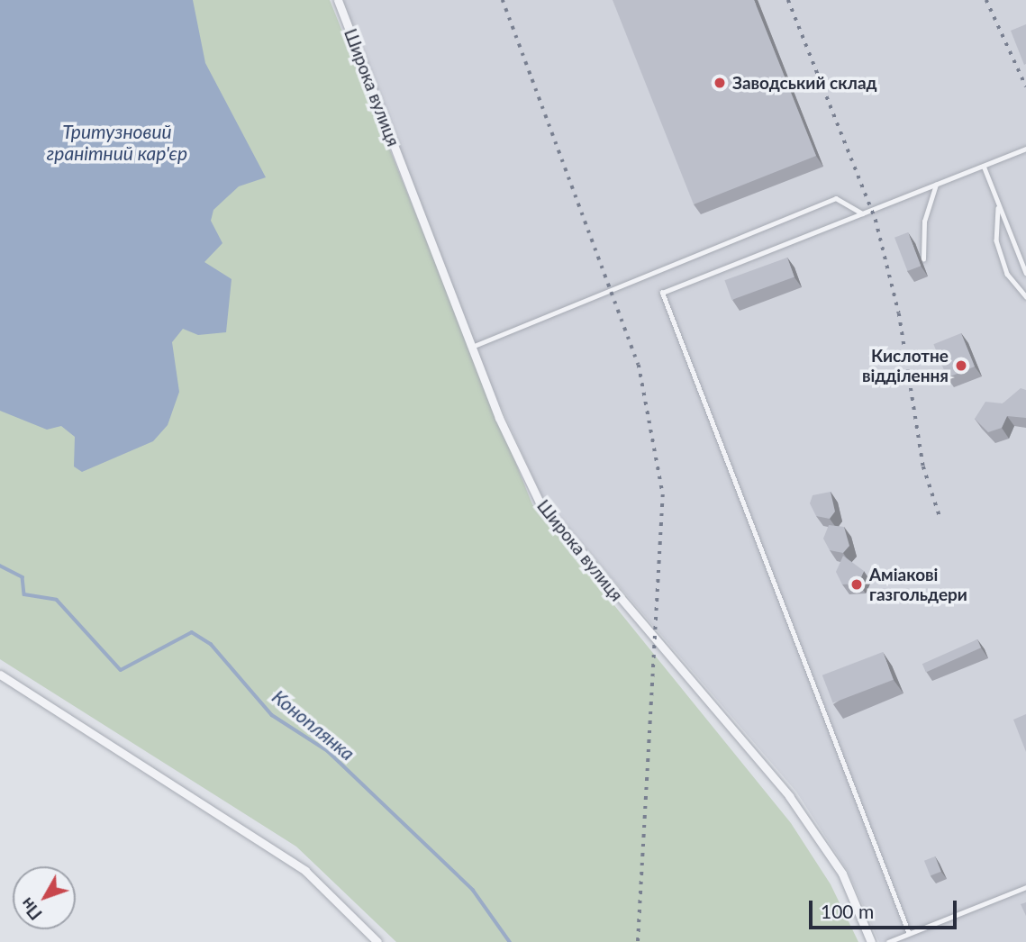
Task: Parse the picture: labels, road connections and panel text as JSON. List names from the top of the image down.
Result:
{
  "streets": {
    "street": ["Широка вулиця"]
  },
  "water": ["Тритузновий гранітний кар'єр", "Коноплянка"],
  "places": ["Заводський склад", "Кислотне відділення", "Аміакові газгольдери"],
  "scale_bar": "100 m",
  "north": "bottom left"
}
